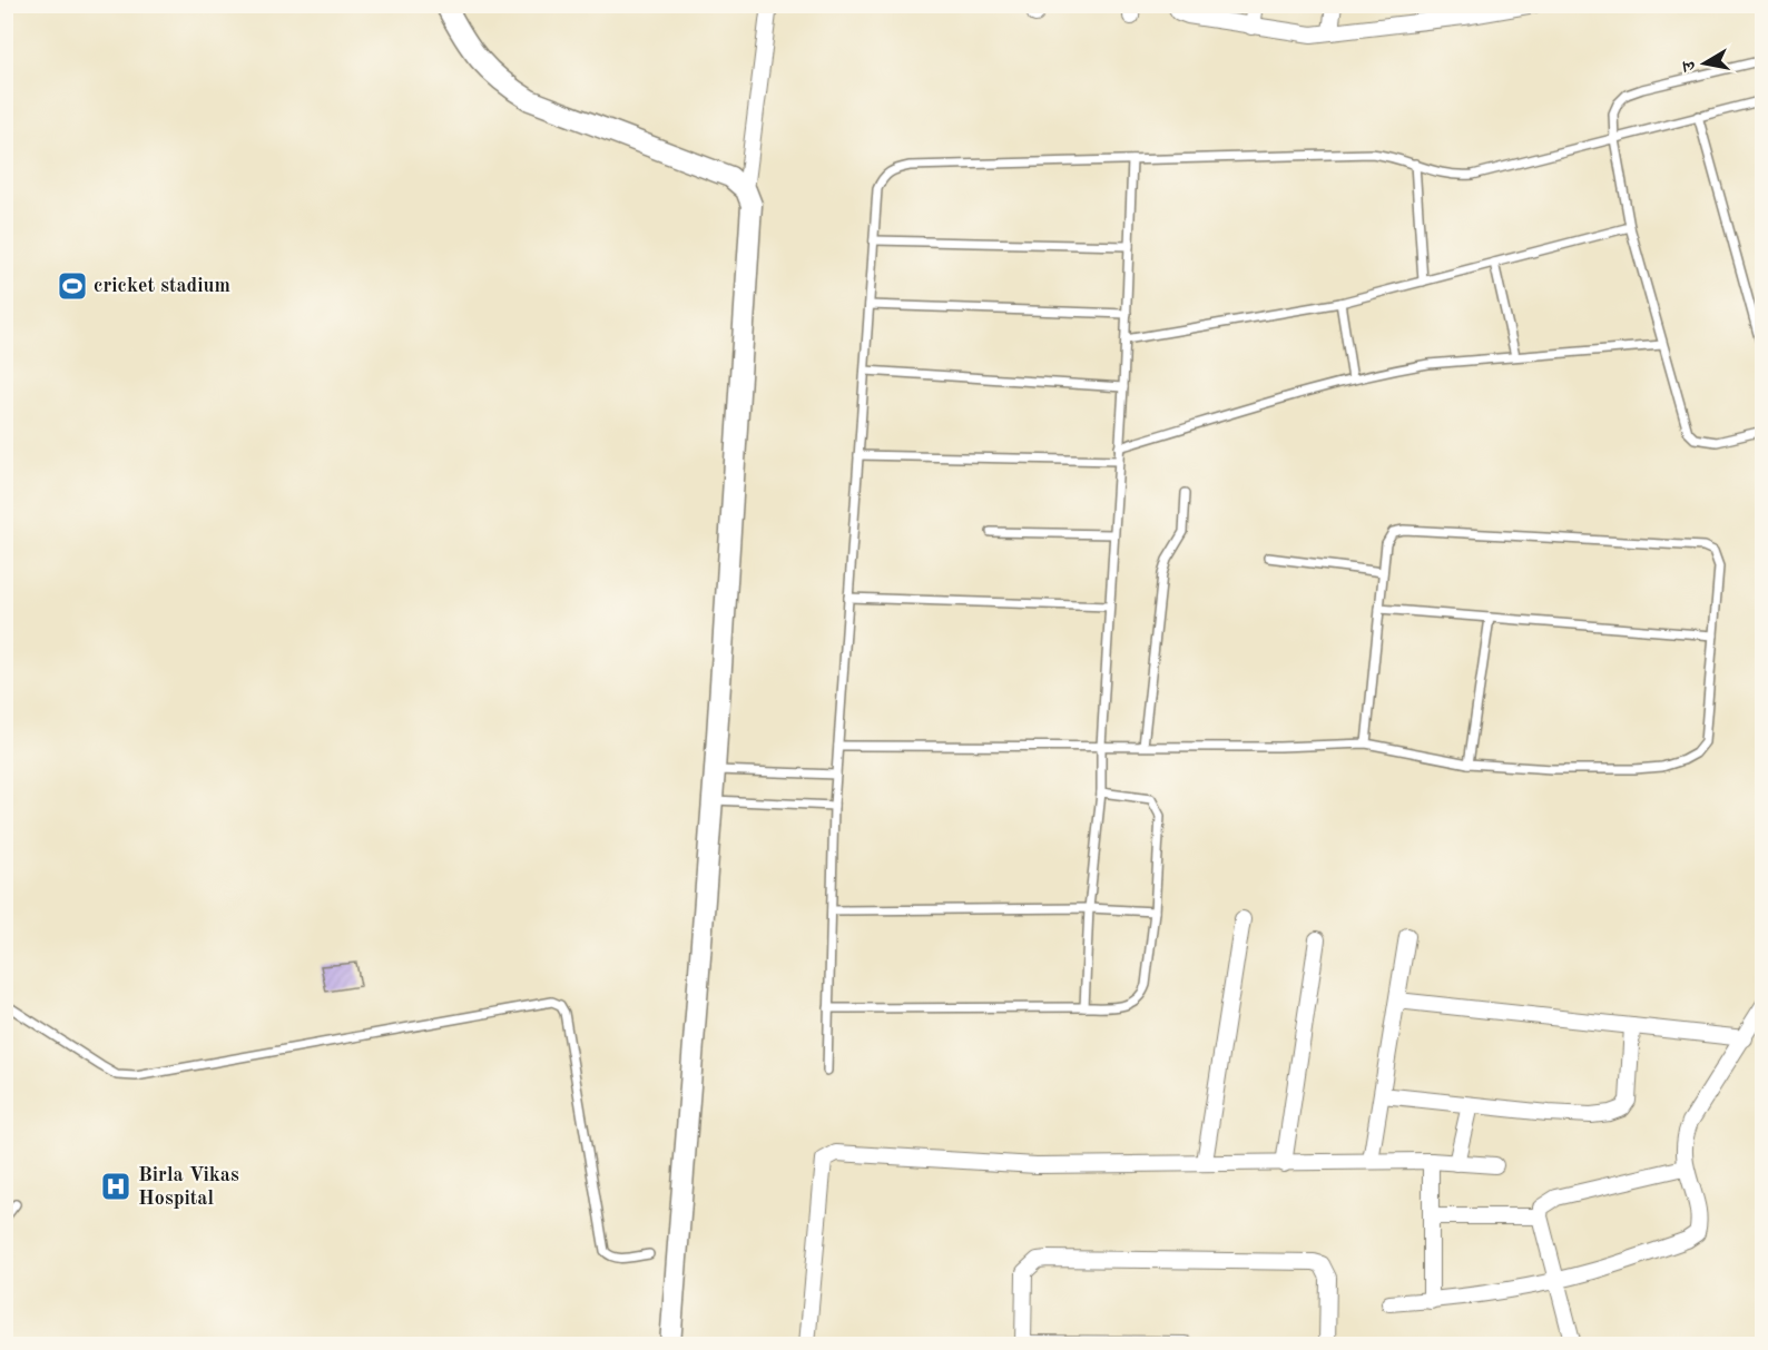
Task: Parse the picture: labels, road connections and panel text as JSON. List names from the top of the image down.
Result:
{
  "places": {
    "sports": ["cricket stadium"],
    "hospital": ["Birla Vikas Hospital"]
  },
  "north": "left"
}
